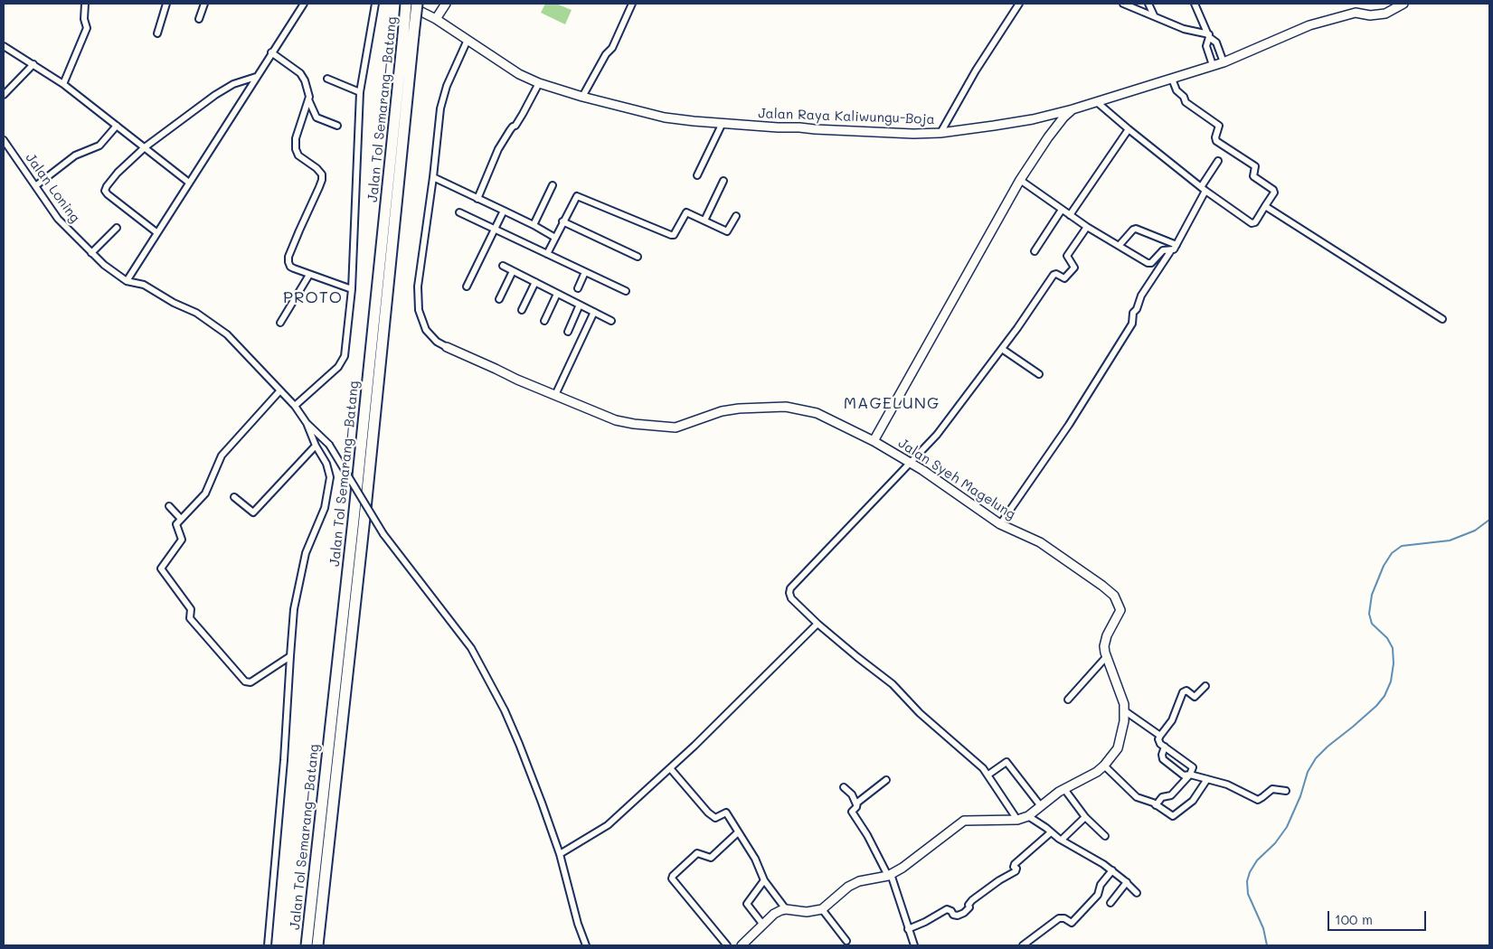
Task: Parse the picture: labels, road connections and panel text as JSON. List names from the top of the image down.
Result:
{
  "streets": {
    "highway": ["Jalan Tol Semarang–Batang"],
    "street": ["Jalan Raya Kaliwungu-Boja", "Jalan Loning", "Jalan Syeh Magelung"]
  },
  "districts": ["PROTO", "MAGELUNG"],
  "scale_bar": "100 m"
}
